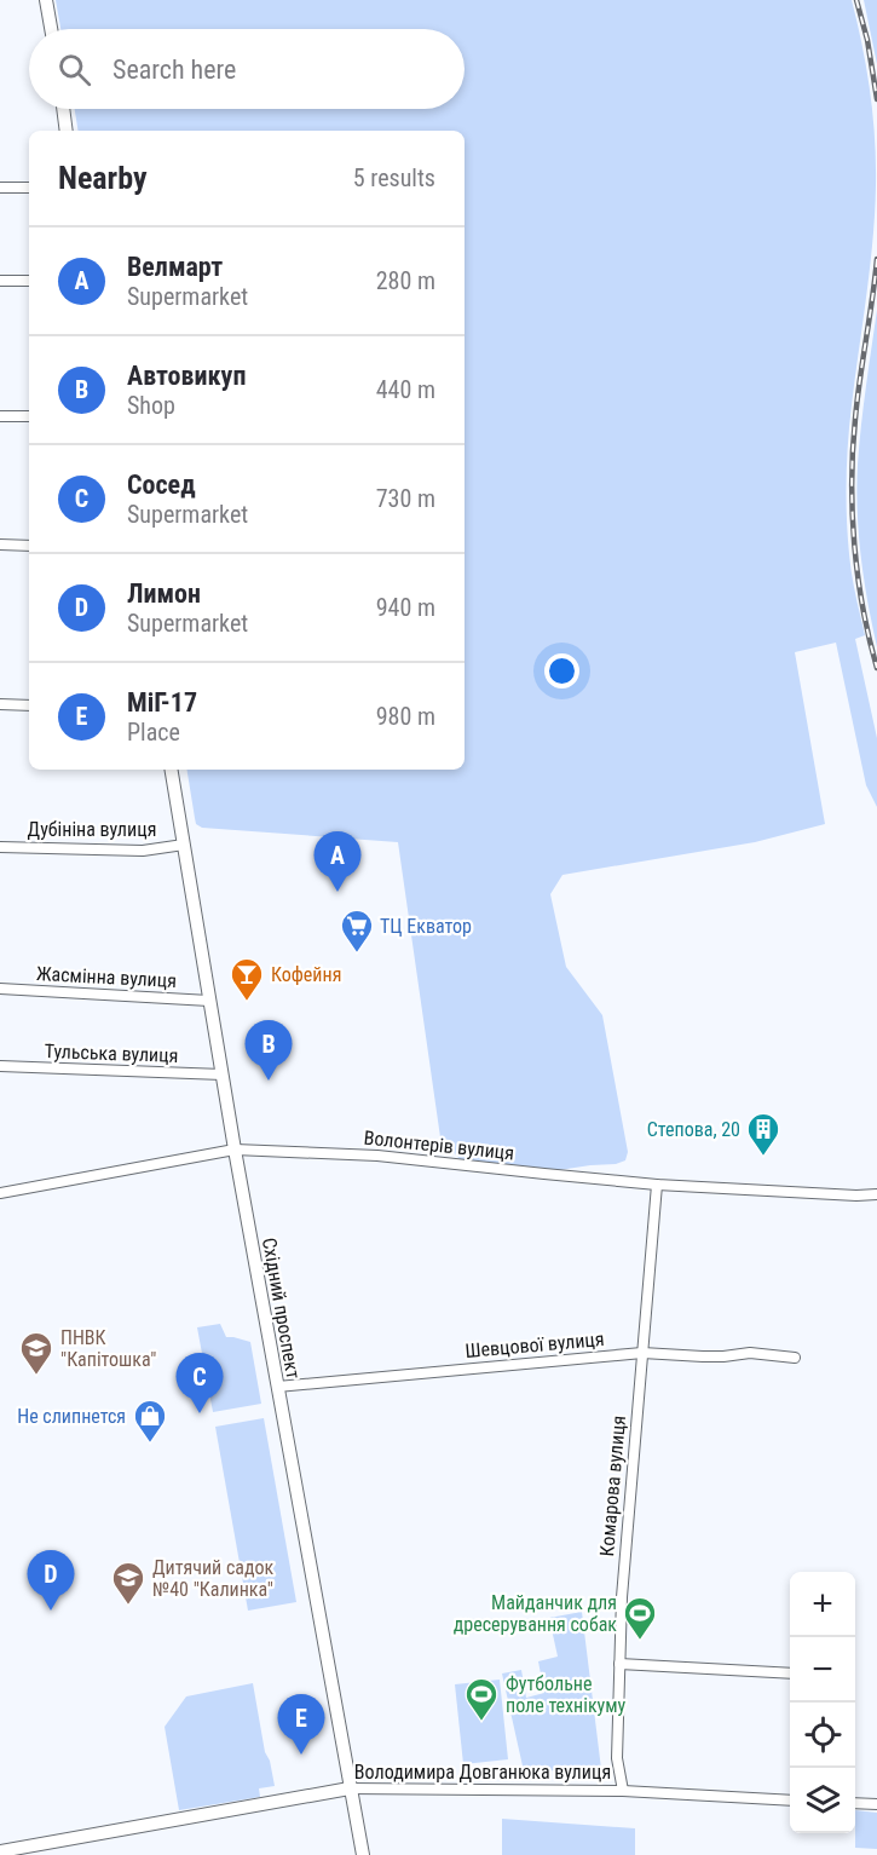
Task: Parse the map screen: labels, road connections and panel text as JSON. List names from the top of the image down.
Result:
{
  "streets": {
    "main road": ["Східний проспект", "Володимира Довганюка вулиця"],
    "street": [
      "Дубініна вулиця",
      "Жасмінна вулиця",
      "Тульська вулиця",
      "Волонтерів вулиця",
      "Шевцової вулиця",
      "Комарова вулиця"
    ]
  },
  "crossings": [
    ["Дубініна вулиця", "Східний проспект"],
    ["Жасмінна вулиця", "Східний проспект"],
    ["Тульська вулиця", "Східний проспект"],
    ["Волонтерів вулиця", "Східний проспект"],
    ["Волонтерів вулиця", "Комарова вулиця"],
    ["Східний проспект", "Шевцової вулиця"],
    ["Східний проспект", "Володимира Довганюка вулиця"],
    ["Шевцової вулиця", "Комарова вулиця"],
    ["Комарова вулиця", "Володимира Довганюка вулиця"]
  ],
  "places": {
    "supermarket": ["ТЦ Екватор"],
    "bar": ["Кофейня"],
    "building": ["Степова, 20"],
    "school or university": ["ПНВК \"Капітошка\"", "Дитячий садок №40 \"Калинка\""],
    "shop": ["Не слипнется"],
    "sports": ["Майданчик для дресерування собак", "Футбольне поле технікуму"]
  },
  "page": {
    "search": "Search here",
    "heading": ["Nearby", "5 results"],
    "list": [
      {
        "mark": "A",
        "name": "Велмарт",
        "note": "Supermarket",
        "value": "280 m"
      },
      {
        "mark": "B",
        "name": "Автовикуп",
        "note": "Shop",
        "value": "440 m"
      },
      {
        "mark": "C",
        "name": "Сосед",
        "note": "Supermarket",
        "value": "730 m"
      },
      {
        "mark": "D",
        "name": "Лимон",
        "note": "Supermarket",
        "value": "940 m"
      },
      {
        "mark": "E",
        "name": "МіГ-17",
        "note": "Place",
        "value": "980 m"
      }
    ],
    "pins": [
      "A",
      "B",
      "C",
      "D",
      "E"
    ],
    "map_buttons": ["+", "−"]
  }
}
